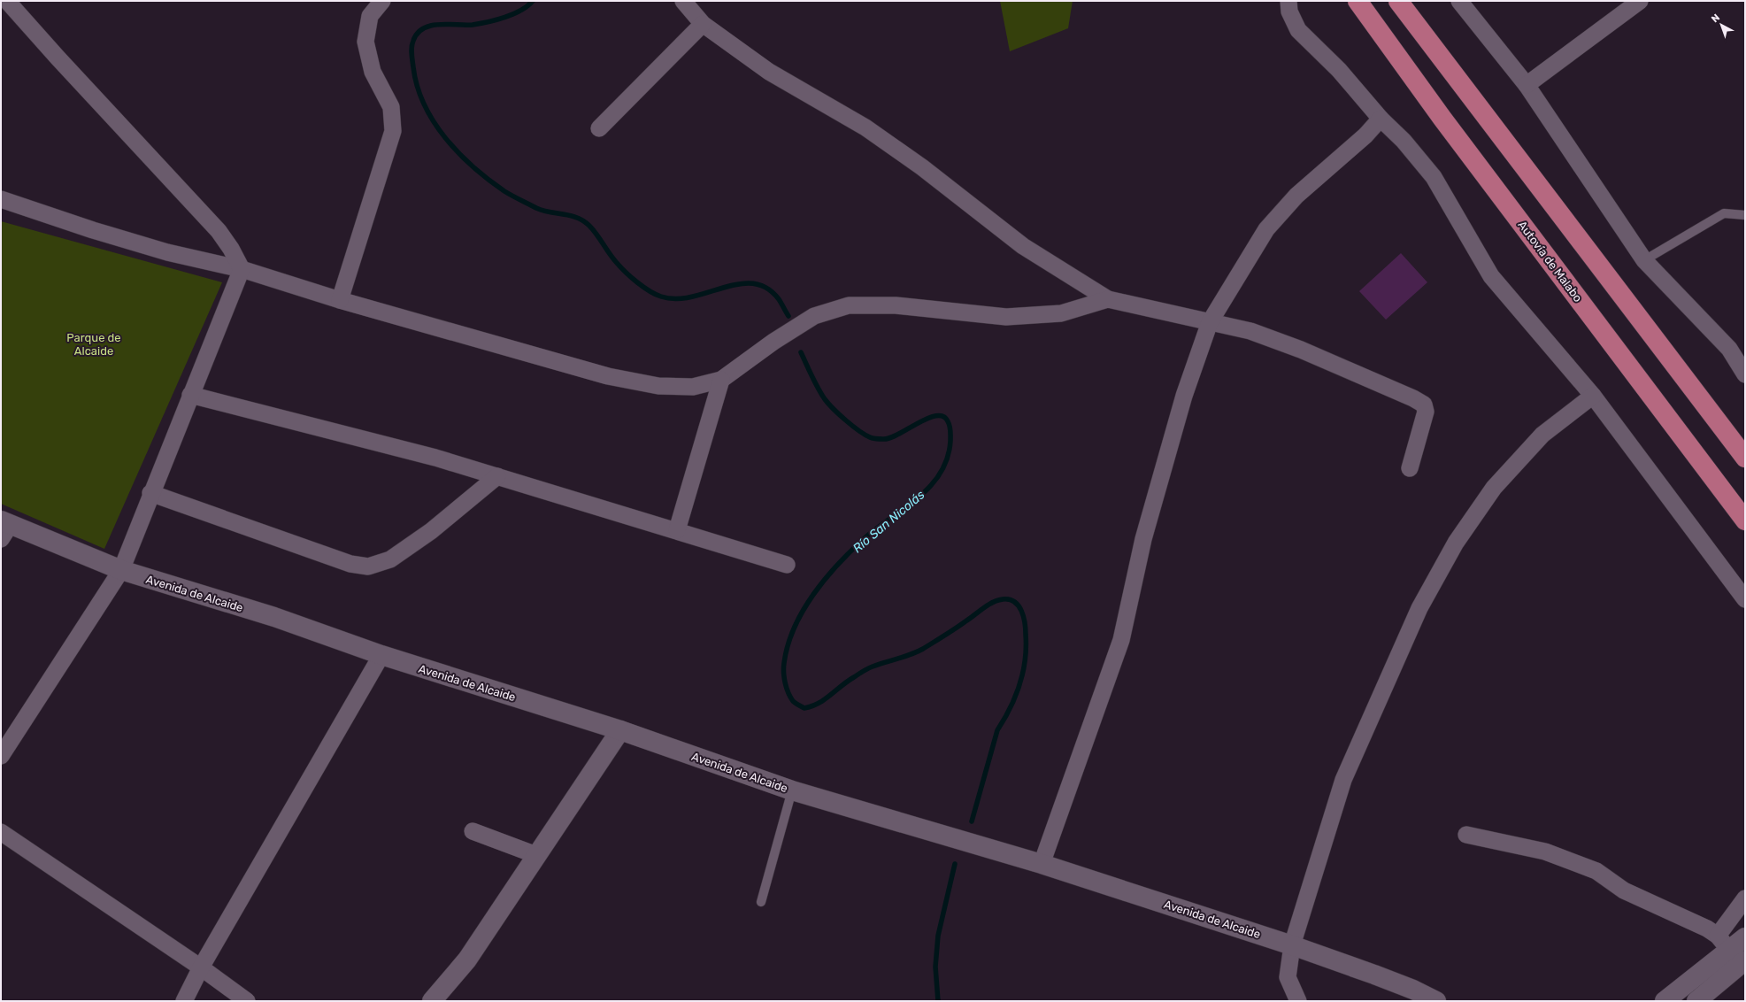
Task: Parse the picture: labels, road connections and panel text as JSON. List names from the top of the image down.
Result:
{
  "streets": {
    "main road": ["Autovía de Malabo", "Avenida de Alcaide"]
  },
  "water": ["Río San Nicolás"],
  "parks": ["Parque de Alcaide"],
  "north": "top left"
}
